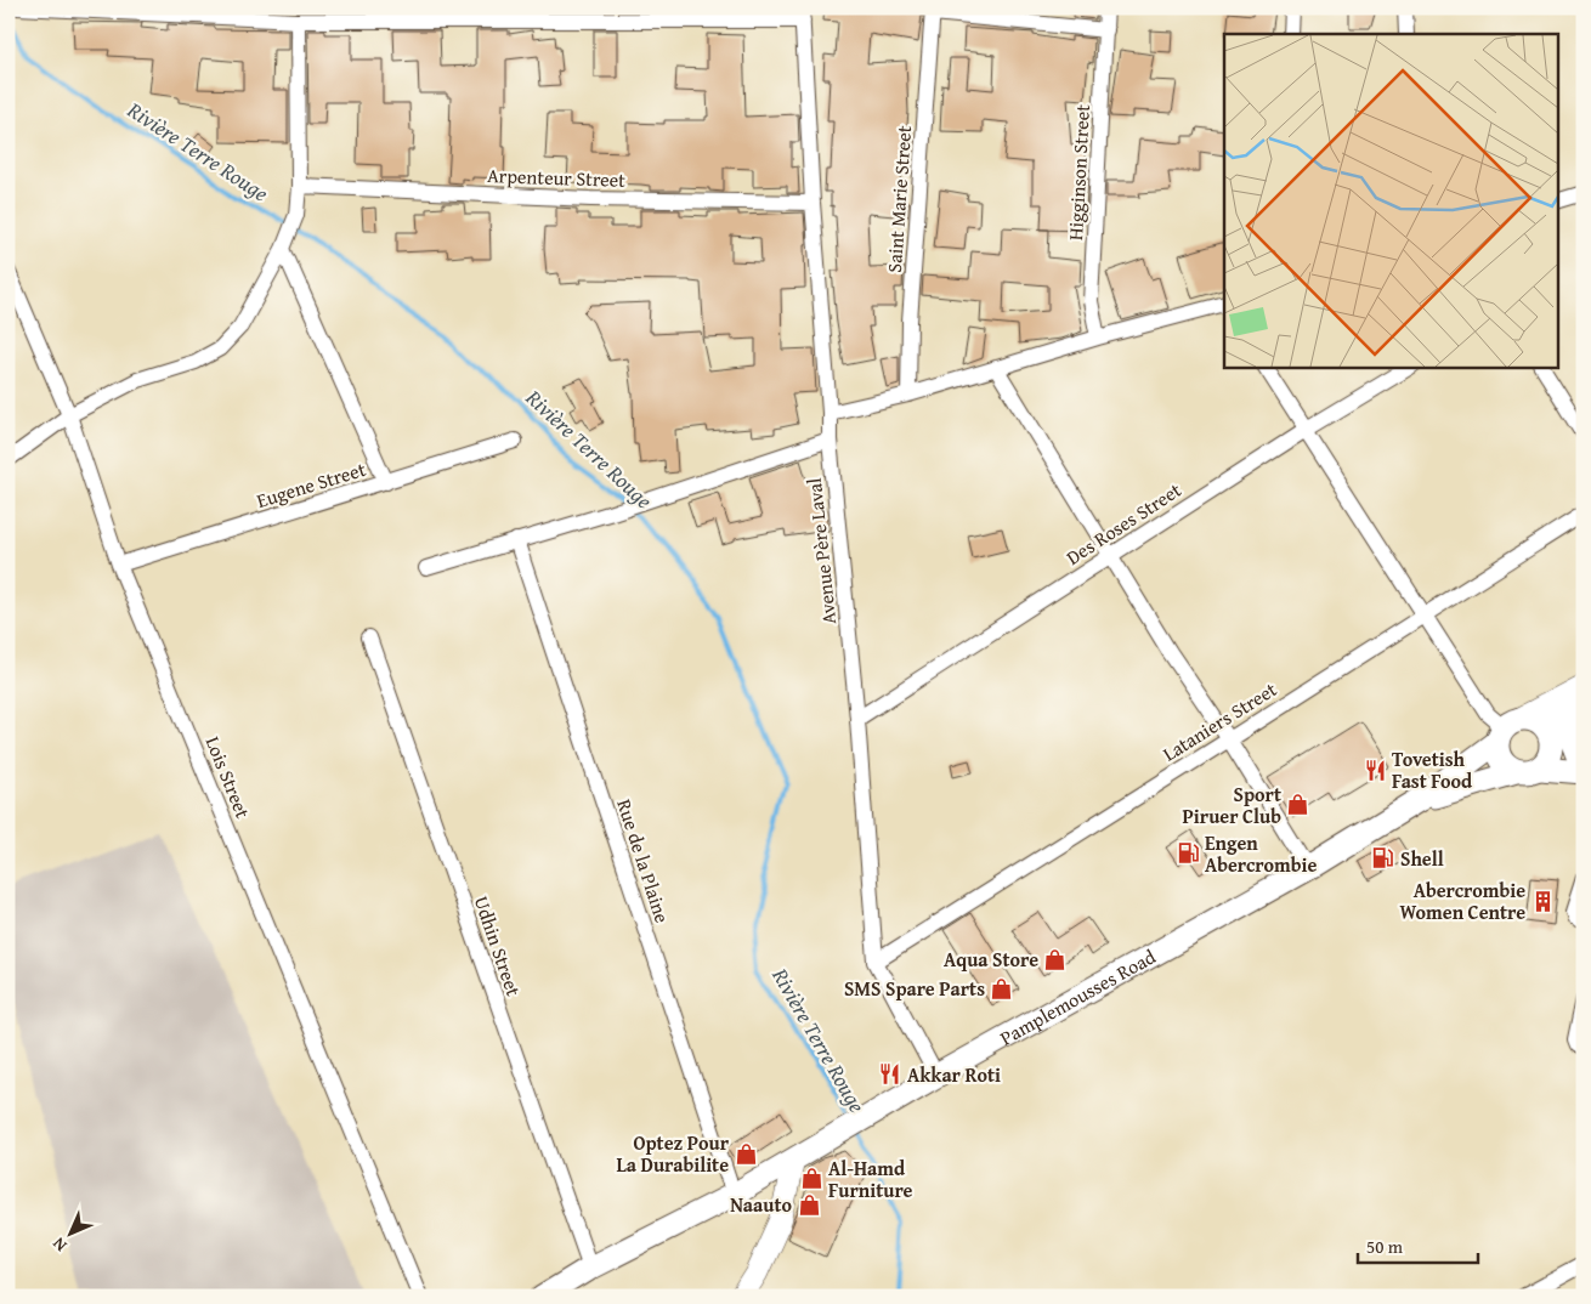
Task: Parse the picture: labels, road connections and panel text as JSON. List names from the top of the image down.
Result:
{
  "streets": {
    "main road": ["Pamplemousses Road"],
    "street": [
      "Higginson Street",
      "Arpenteur Street",
      "Saint Marie Street",
      "Eugene Street",
      "Des Roses Street",
      "Avenue Père Laval",
      "Lataniers Street",
      "Lois Street",
      "Rue de la Plaine",
      "Udhin Street"
    ]
  },
  "crossings": [
    ["Arpenteur Street", "Avenue Père Laval"],
    ["Eugene Street", "Lois Street"],
    ["Des Roses Street", "Avenue Père Laval"],
    ["Avenue Père Laval", "Lataniers Street"],
    ["Avenue Père Laval", "Pamplemousses Road"],
    ["Rue de la Plaine", "Pamplemousses Road"],
    ["Udhin Street", "Pamplemousses Road"]
  ],
  "water": ["Rivière Terre Rouge"],
  "places": {
    "restaurant": ["Tovetish Fast Food", "Akkar Roti"],
    "shop": [
      "Sport Piruer Club",
      "Aqua Store",
      "SMS Spare Parts",
      "Optez Pour La Durabilite",
      "Al-Hamd Furniture",
      "Naauto"
    ],
    "fuel station": ["Engen Abercrombie", "Shell"],
    "building": ["Abercrombie Women Centre"]
  },
  "scale_bar": "50 m",
  "north": "bottom left"
}
